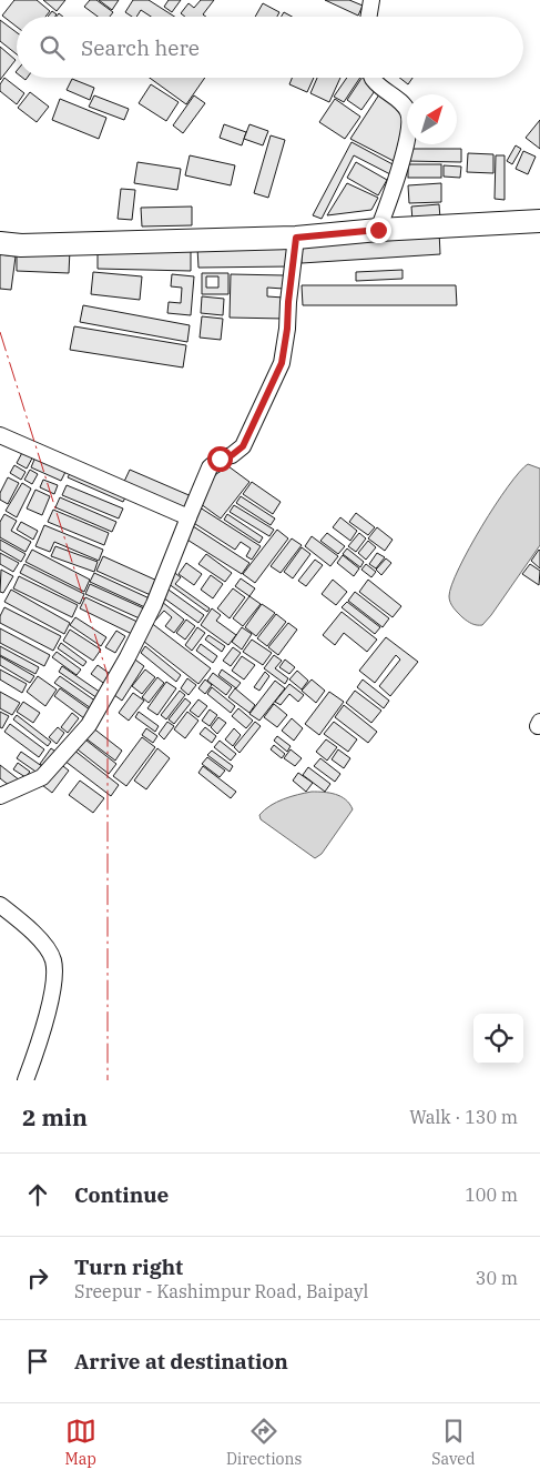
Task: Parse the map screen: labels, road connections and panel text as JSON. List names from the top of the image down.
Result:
{
  "north": "top right",
  "page": {
    "search": "Search here",
    "heading": ["2 min", "Walk · 130 m"],
    "list": [
      ["Continue", "100 m"],
      ["Turn right", "Sreepur - Kashimpur Road, Baipayl", "30 m"],
      "Arrive at destination"
    ],
    "nav": ["Map", "Directions", "Saved"]
  }
}
